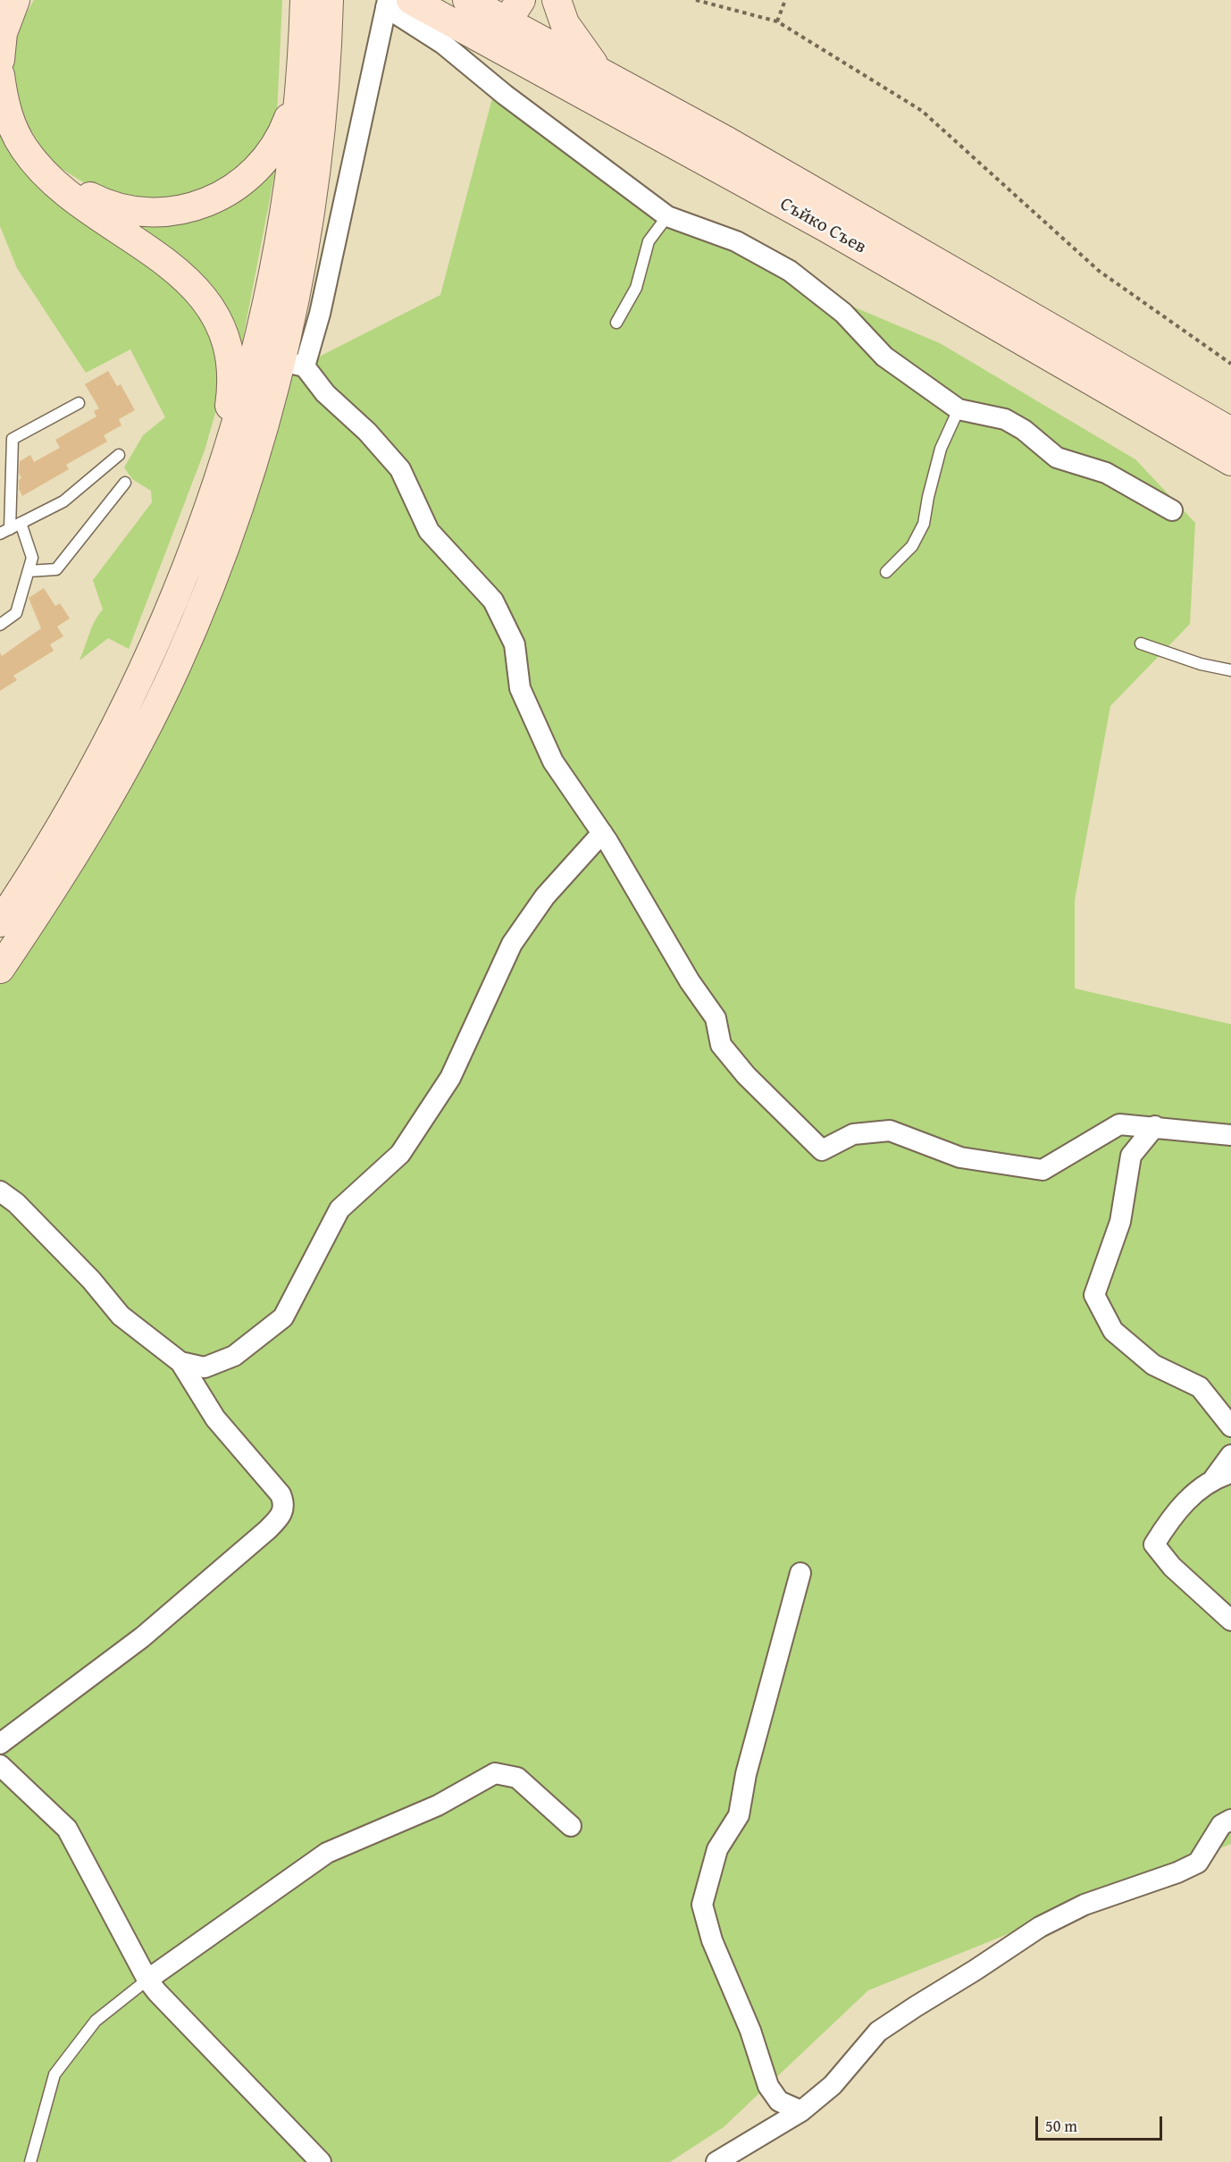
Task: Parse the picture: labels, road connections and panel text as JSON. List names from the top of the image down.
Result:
{
  "streets": {
    "main road": ["Съйко Съев"]
  },
  "scale_bar": "50 m"
}
